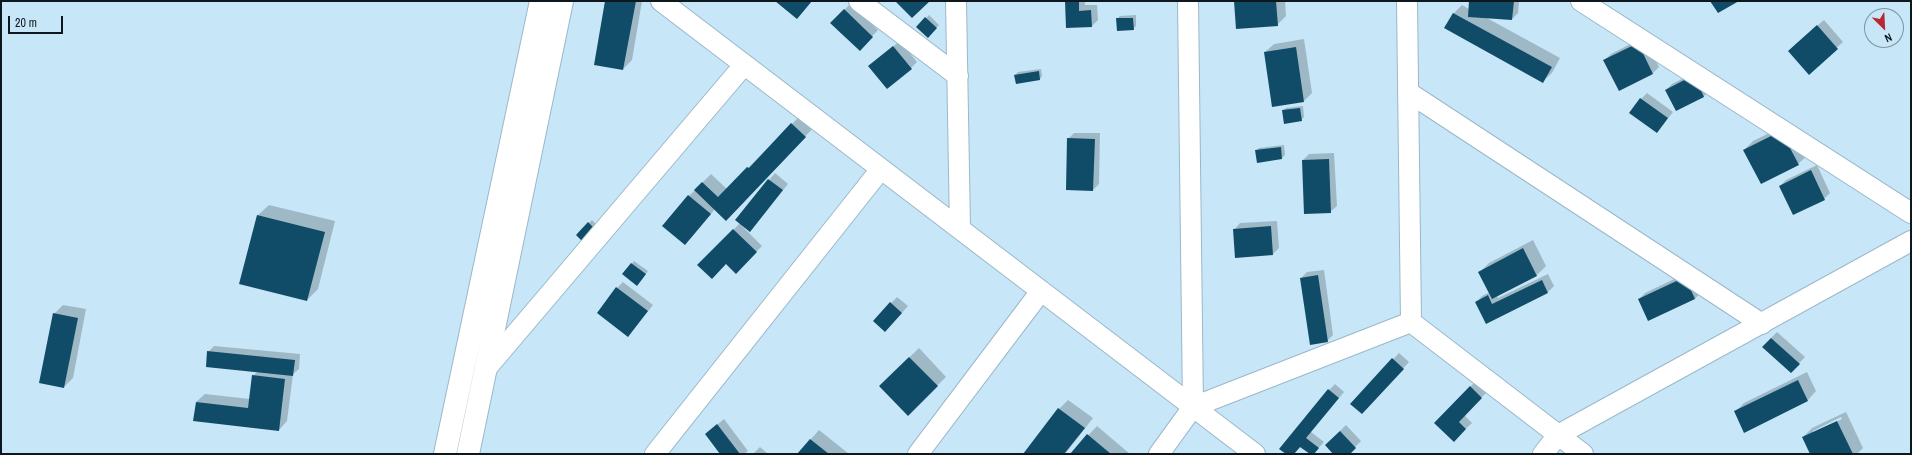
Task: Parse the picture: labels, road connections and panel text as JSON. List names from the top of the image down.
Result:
{
  "scale_bar": "20 m",
  "north": "bottom right"
}
